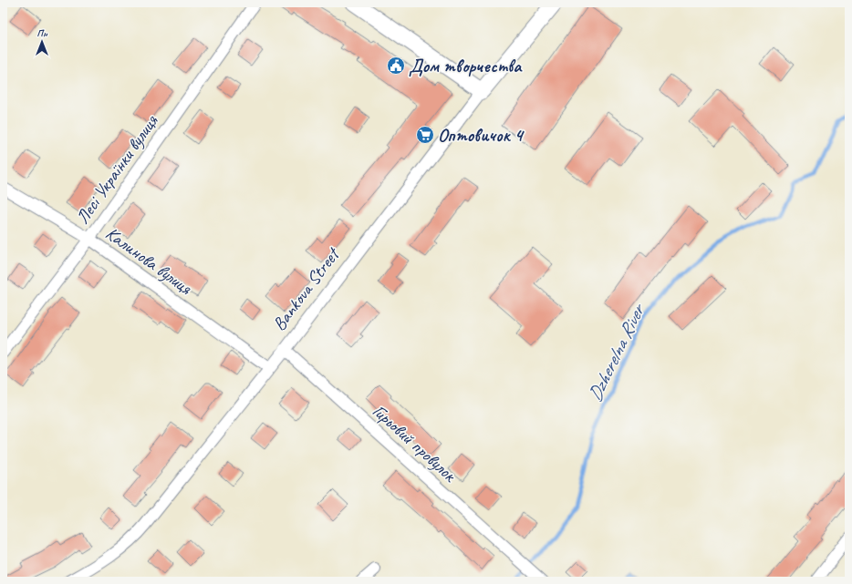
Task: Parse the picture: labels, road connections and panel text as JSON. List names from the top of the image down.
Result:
{
  "streets": {
    "street": [
      "Лесі Українки вулиця",
      "Калинова вулиця",
      "Bankova Street",
      "Гирьовий провулок"
    ]
  },
  "crossings": [
    ["Лесі Українки вулиця", "Калинова вулиця"],
    ["Калинова вулиця", "Bankova Street"],
    ["Bankova Street", "Гирьовий провулок"]
  ],
  "water": ["Dzherelna River"],
  "places": {
    "public building": ["Дом творчества"],
    "supermarket": ["Оптовичок 4"]
  },
  "north": "top"
}
